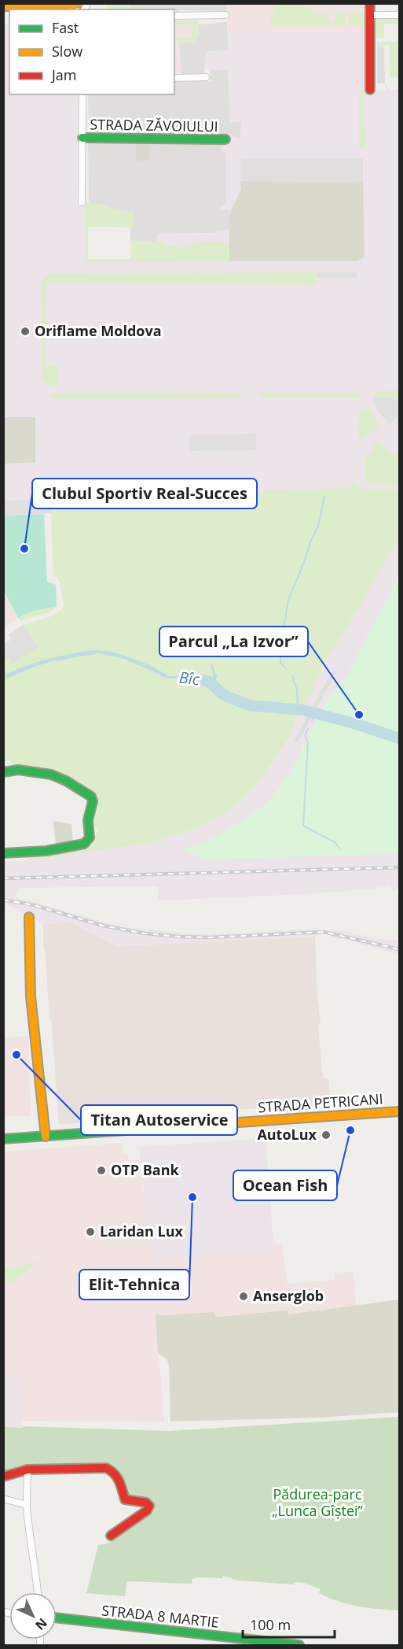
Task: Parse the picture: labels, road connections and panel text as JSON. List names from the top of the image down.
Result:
{
  "streets": {
    "street": ["STRADA ZĂVOIULUI", "STRADA PETRICANI", "STRADA 8 MARTIE"]
  },
  "water": ["Bîc"],
  "parks": ["Pădurea-parc „Lunca Gîștei”"],
  "places": [
    "Oriflame Moldova",
    "Clubul Sportiv Real-Succes",
    "Parcul „La Izvor”",
    "Titan Autoservice",
    "Ocean Fish",
    "AutoLux",
    "OTP Bank",
    "Elit-Tehnica",
    "Laridan Lux",
    "Anserglob"
  ],
  "legend": ["Fast", "Slow", "Jam"],
  "scale_bar": "100 m",
  "north": "bottom right"
}
